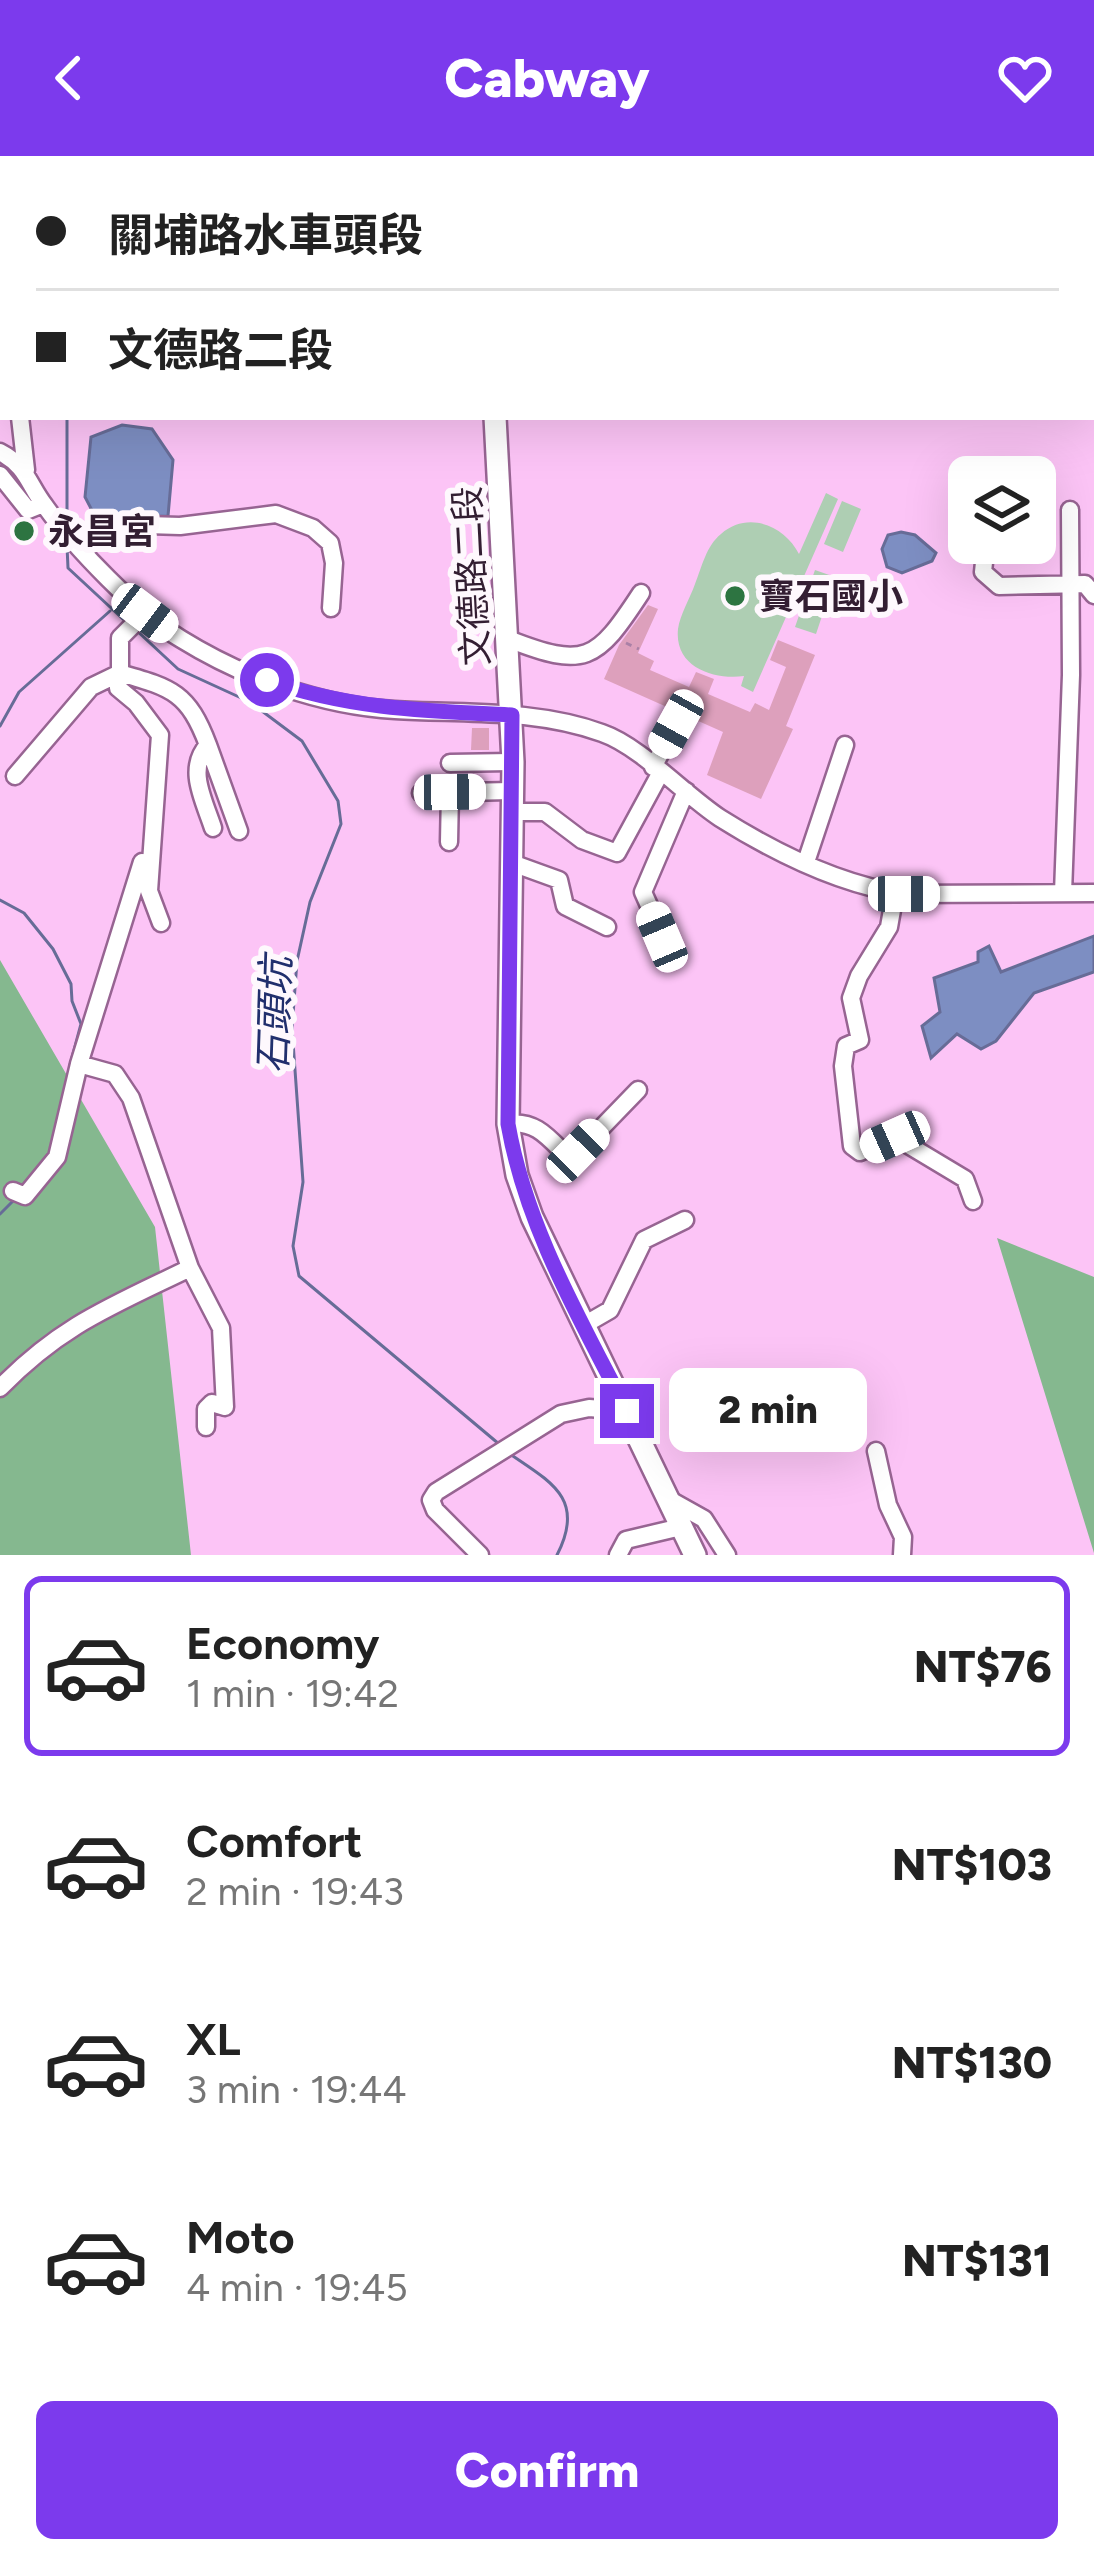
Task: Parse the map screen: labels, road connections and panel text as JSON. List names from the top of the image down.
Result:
{
  "streets": {
    "main road": ["文德路二段"]
  },
  "water": ["石頭坑"],
  "places": ["永昌宮", "寶石國小"],
  "page": {
    "header": "Cabway",
    "banner": ["關埔路水車頭段", "文德路二段"],
    "bubble": "2 min",
    "list": [
      {
        "name": "Economy",
        "note": "1 min · 19:42",
        "value": "NT$76"
      },
      {
        "name": "Comfort",
        "note": "2 min · 19:43",
        "value": "NT$103"
      },
      {
        "name": "XL",
        "note": "3 min · 19:44",
        "value": "NT$130"
      },
      {
        "name": "Moto",
        "note": "4 min · 19:45",
        "value": "NT$131"
      }
    ],
    "buttons": "Confirm"
  }
}
